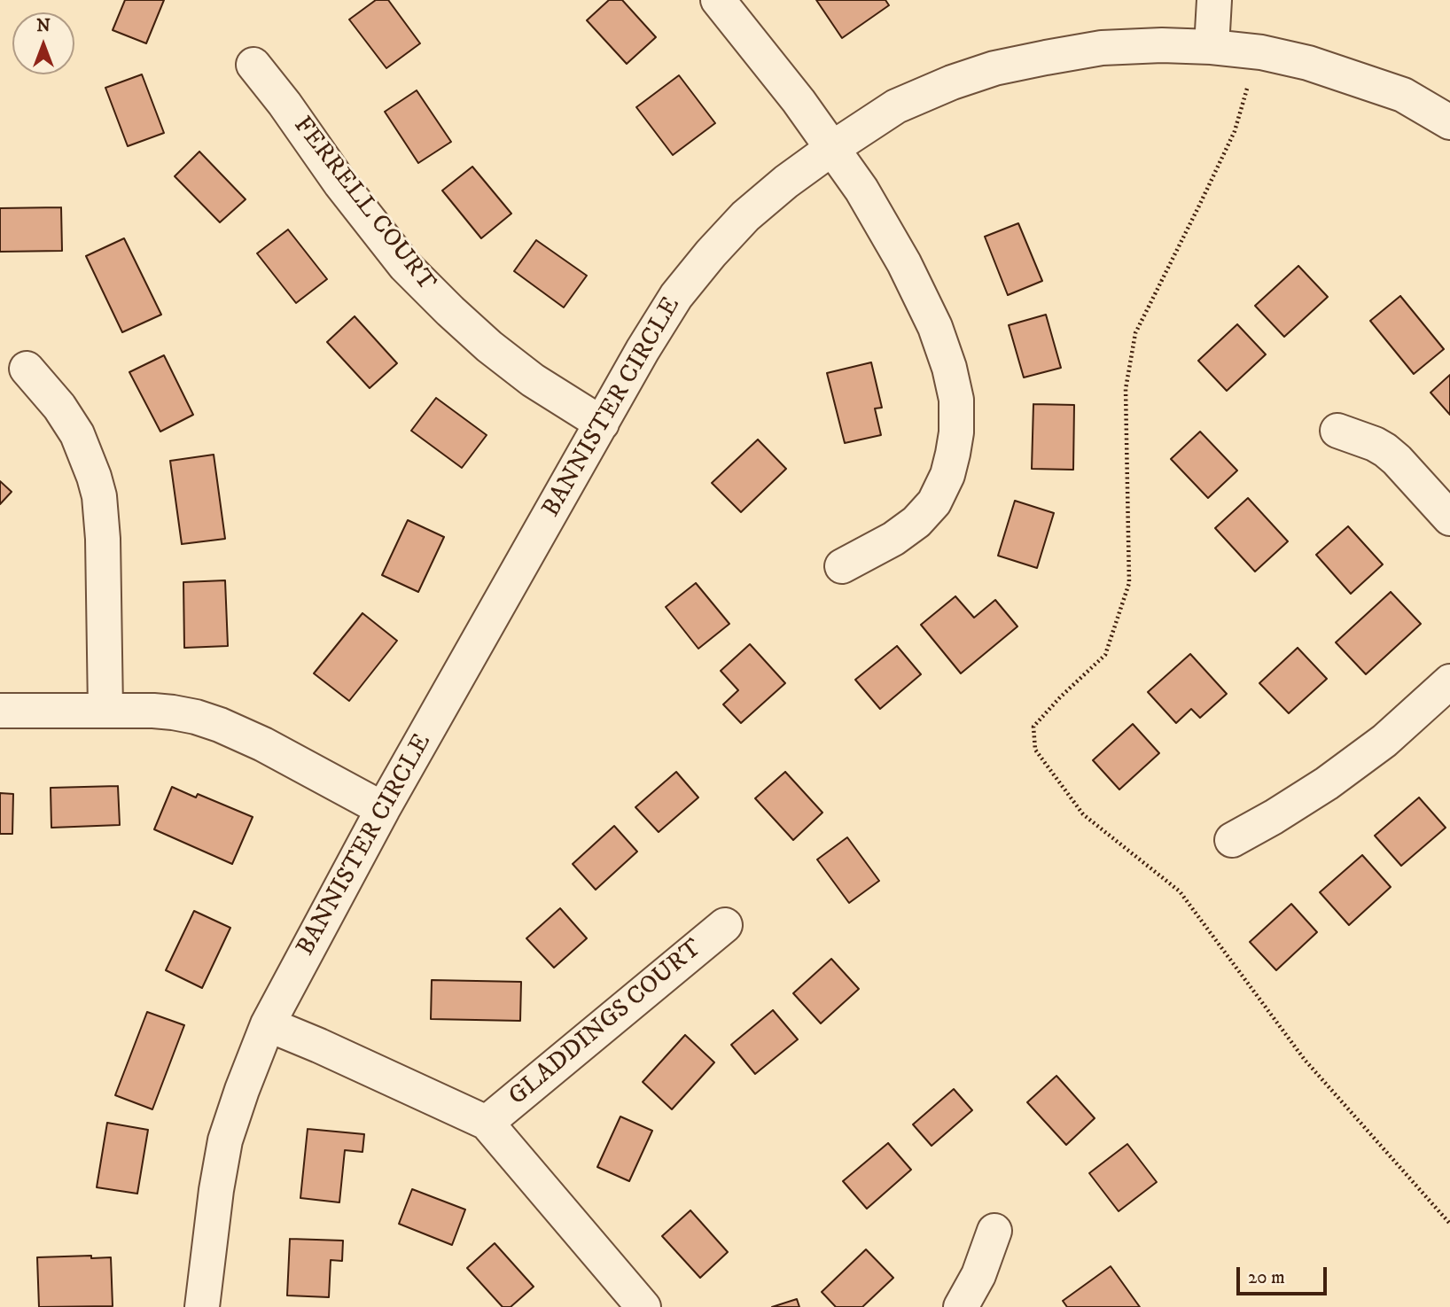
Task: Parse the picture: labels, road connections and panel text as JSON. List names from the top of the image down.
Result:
{
  "streets": {
    "street": ["FERRELL COURT", "BANNISTER CIRCLE", "GLADDINGS COURT"]
  },
  "crossings": [
    ["FERRELL COURT", "BANNISTER CIRCLE"]
  ],
  "scale_bar": "20 m",
  "north": "top"
}
